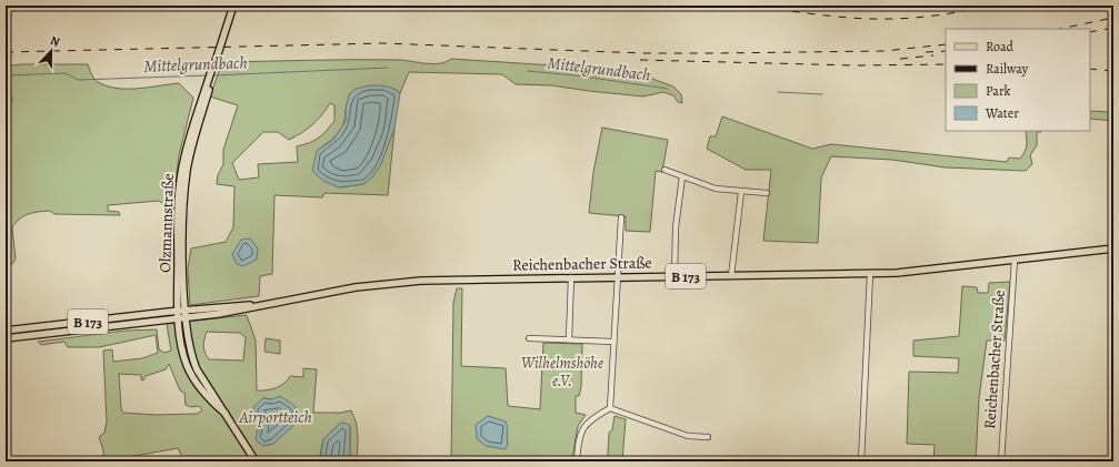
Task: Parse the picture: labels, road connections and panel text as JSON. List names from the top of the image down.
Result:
{
  "streets": {
    "main road": ["Olzmannstraße", "Reichenbacher Straße", "B 173"]
  },
  "crossings": [
    ["Olzmannstraße", "Reichenbacher Straße"]
  ],
  "water": ["Mittelgrundbach", "Airportteich"],
  "parks": ["Wilhelmshöhe e.V."],
  "legend": [
    "Road",
    "Railway",
    "Park",
    "Water"
  ],
  "north": "top"
}
